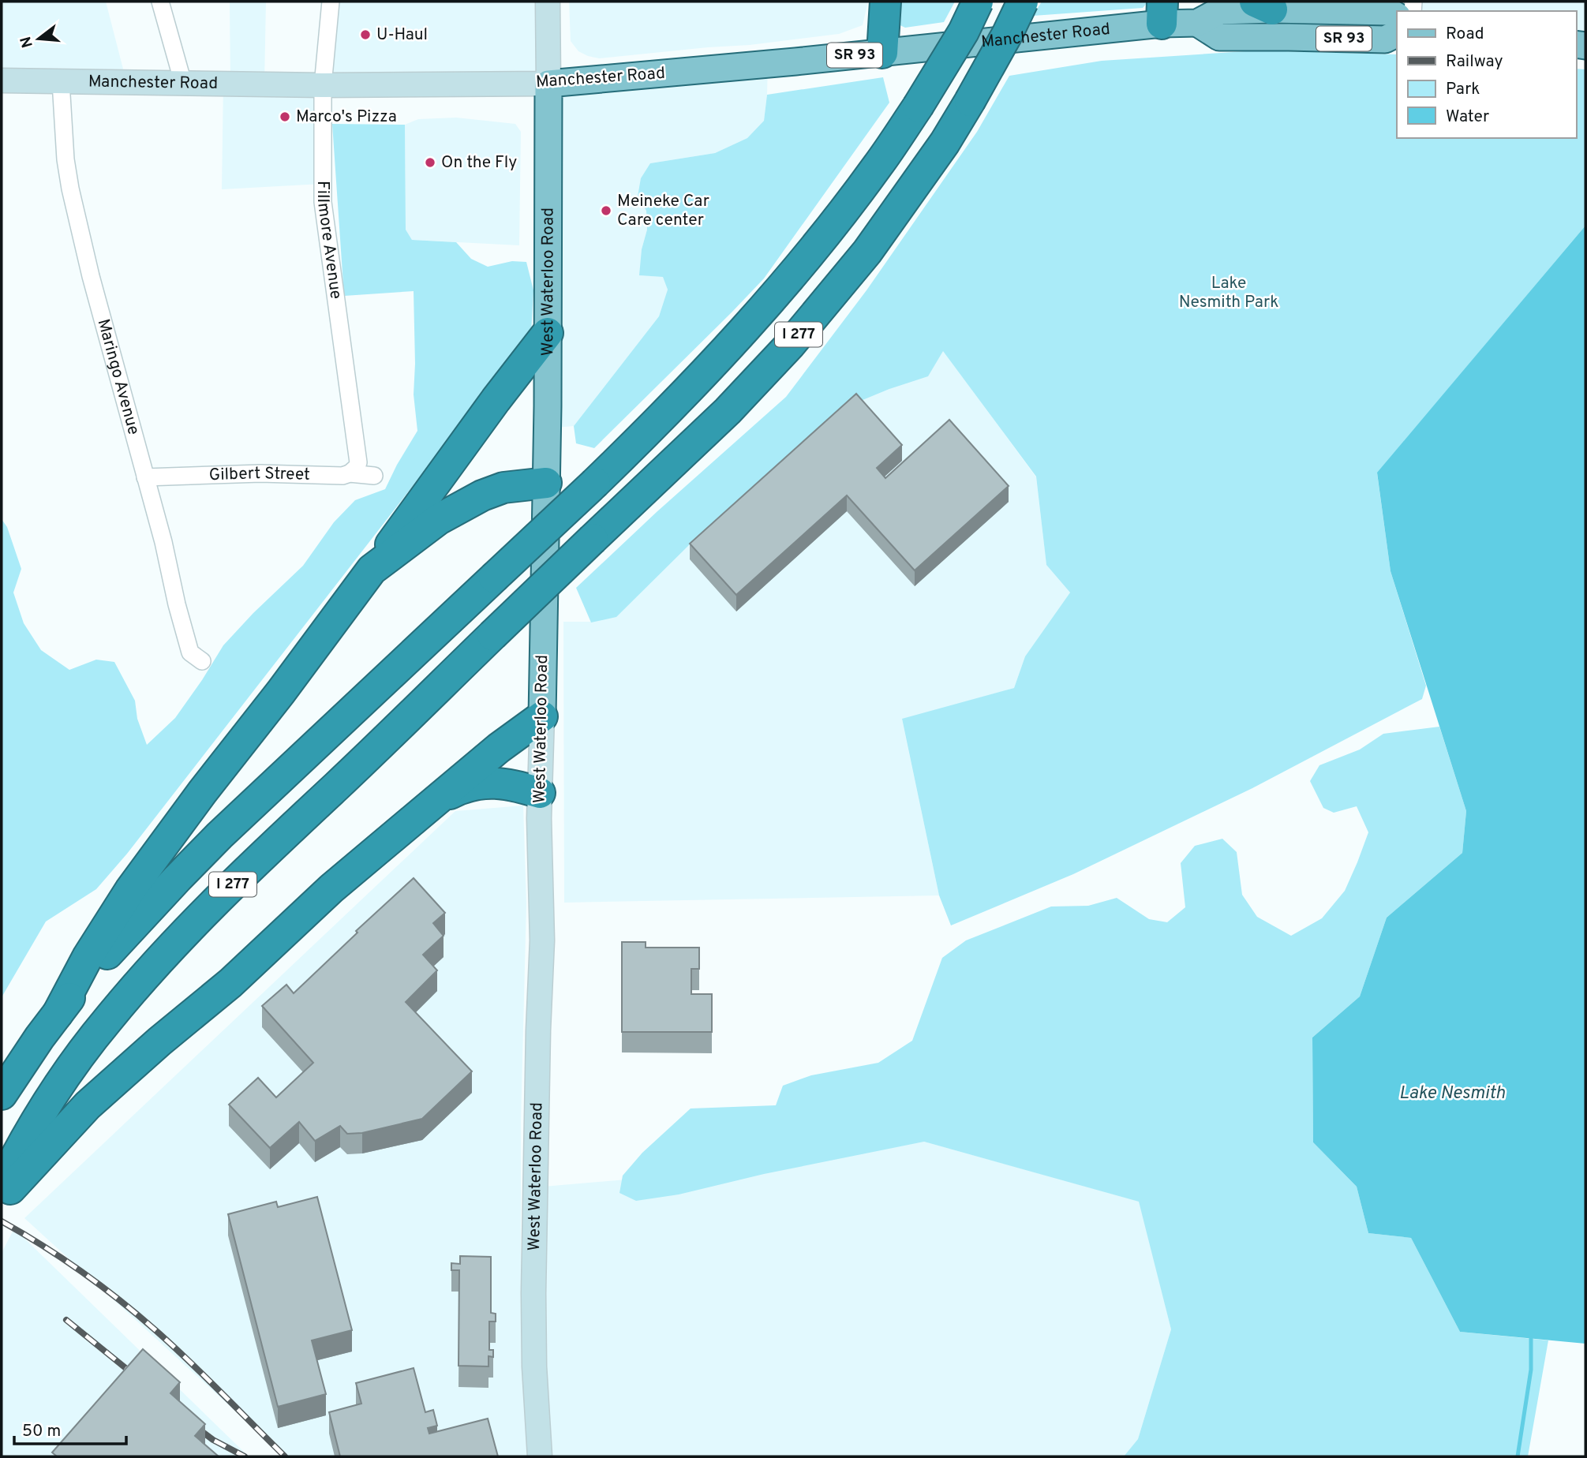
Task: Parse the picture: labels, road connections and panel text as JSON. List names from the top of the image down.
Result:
{
  "streets": {
    "highway": ["I 277"],
    "main road": ["Manchester Road", "SR 93", "West Waterloo Road"],
    "street": ["Fillmore Avenue", "Maringo Avenue", "Gilbert Street"]
  },
  "crossings": [
    ["Manchester Road", "SR 93"],
    ["Manchester Road", "Fillmore Avenue"],
    ["Manchester Road", "West Waterloo Road"],
    ["Manchester Road", "Maringo Avenue"],
    ["Fillmore Avenue", "Gilbert Street"],
    ["Maringo Avenue", "Gilbert Street"]
  ],
  "water": ["Lake Nesmith"],
  "parks": ["Lake Nesmith Park"],
  "places": [
    "U-Haul",
    "Marco's Pizza",
    "On the Fly",
    "Meineke Car Care center"
  ],
  "legend": [
    "Road",
    "Railway",
    "Park",
    "Water"
  ],
  "scale_bar": "50 m",
  "north": "left"
}
